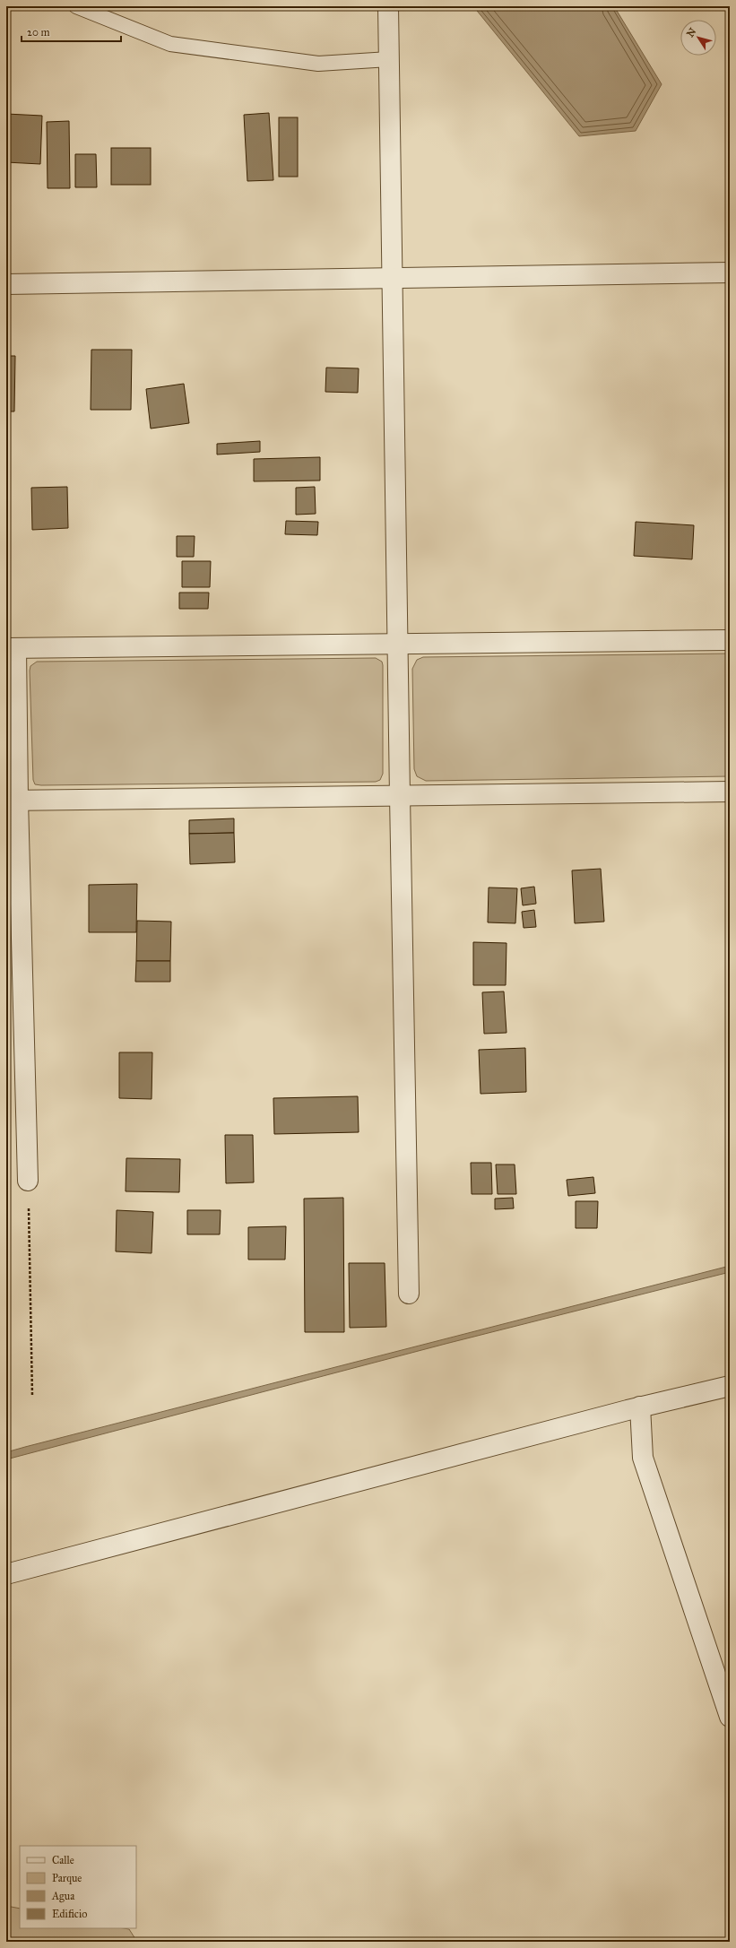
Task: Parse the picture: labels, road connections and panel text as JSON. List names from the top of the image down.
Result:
{
  "legend": [
    "Calle",
    "Parque",
    "Agua",
    "Edificio"
  ],
  "scale_bar": "20 m",
  "north": "top left"
}
